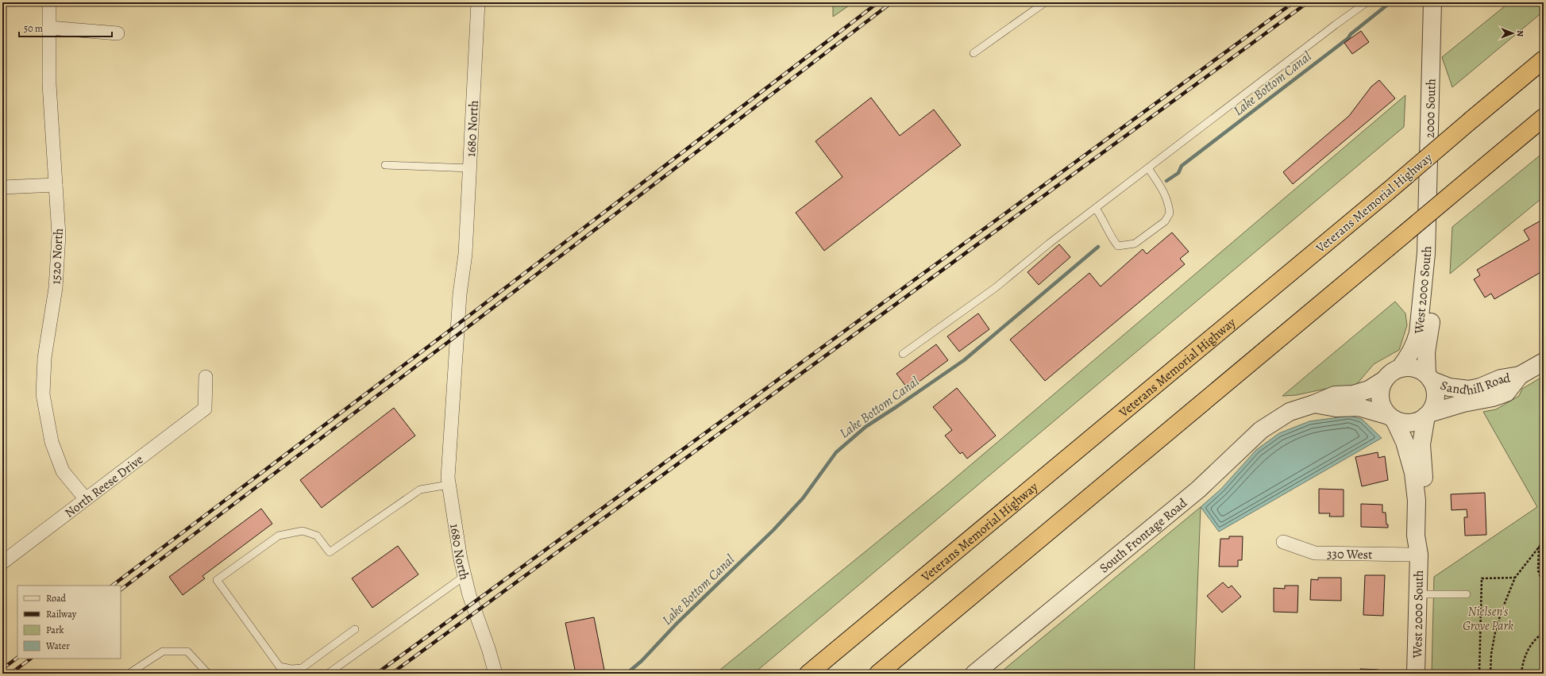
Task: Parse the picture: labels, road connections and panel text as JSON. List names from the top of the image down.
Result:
{
  "streets": {
    "highway": ["Veterans Memorial Highway"],
    "street": [
      "2000 South",
      "1680 North",
      "1520 North",
      "West 2000 South",
      "Sandhill Road",
      "North Reese Drive",
      "South Frontage Road",
      "330 West"
    ]
  },
  "crossings": [
    ["2000 South", "West 2000 South"],
    ["1520 North", "North Reese Drive"],
    ["West 2000 South", "Sandhill Road"],
    ["West 2000 South", "South Frontage Road"],
    ["West 2000 South", "330 West"],
    ["Sandhill Road", "South Frontage Road"]
  ],
  "water": ["Lake Bottom Canal"],
  "parks": ["Nielsen's Grove Park"],
  "legend": [
    "Road",
    "Railway",
    "Park",
    "Water"
  ],
  "scale_bar": "50 m",
  "north": "right"
}
